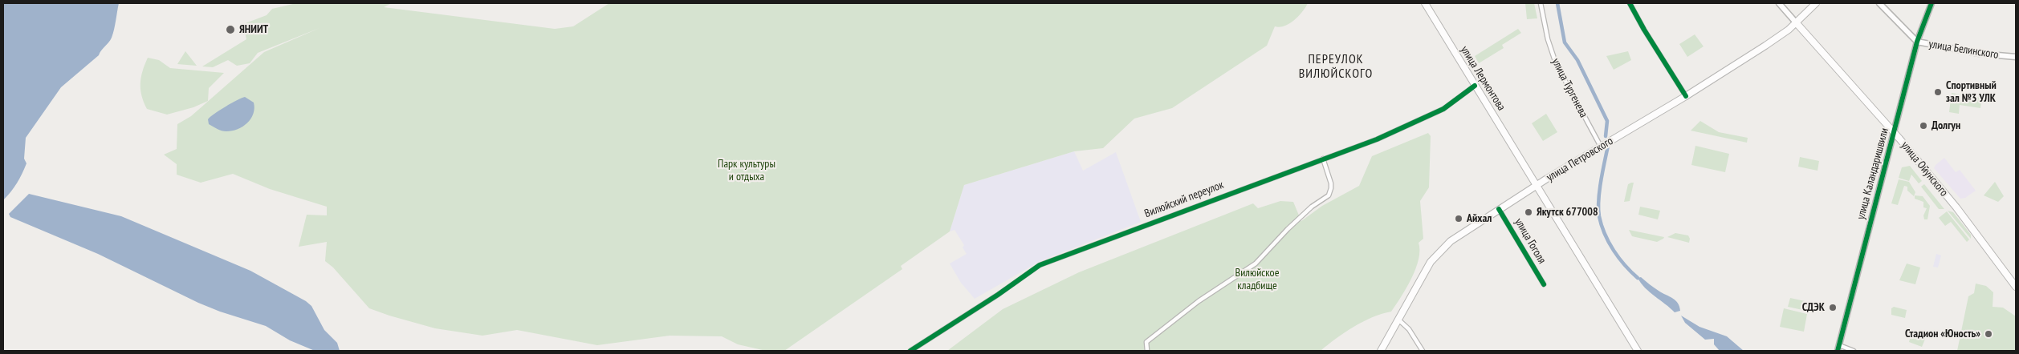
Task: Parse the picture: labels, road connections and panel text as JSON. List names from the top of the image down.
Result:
{
  "streets": {
    "main road": ["улица Лермонтова", "улица Петровского", "улица Ойунского"],
    "street": [
      "улица Белинского",
      "улица Тургенева",
      "улица Каландаришвили",
      "Вилюйский переулок",
      "улица Гоголя"
    ]
  },
  "crossings": [
    ["улица Белинского", "улица Каландаришвили"],
    ["улица Лермонтова", "улица Петровского"],
    ["улица Лермонтова", "Вилюйский переулок"],
    ["улица Тургенева", "улица Петровского"],
    ["улица Петровского", "улица Ойунского"],
    ["улица Петровского", "улица Гоголя"],
    ["улица Ойунского", "улица Каландаришвили"]
  ],
  "districts": ["ПЕРЕУЛОК ВИЛЮЙСКОГО"],
  "parks": ["Парк культуры и отдыха", "Вилюйское кладбище"],
  "places": [
    "ЯНИИТ",
    "Спортивный зал №3 УЛК",
    "Долгун",
    "Якутск 677008",
    "Айхал",
    "СДЭК",
    "Стадион «Юность»"
  ]
}
